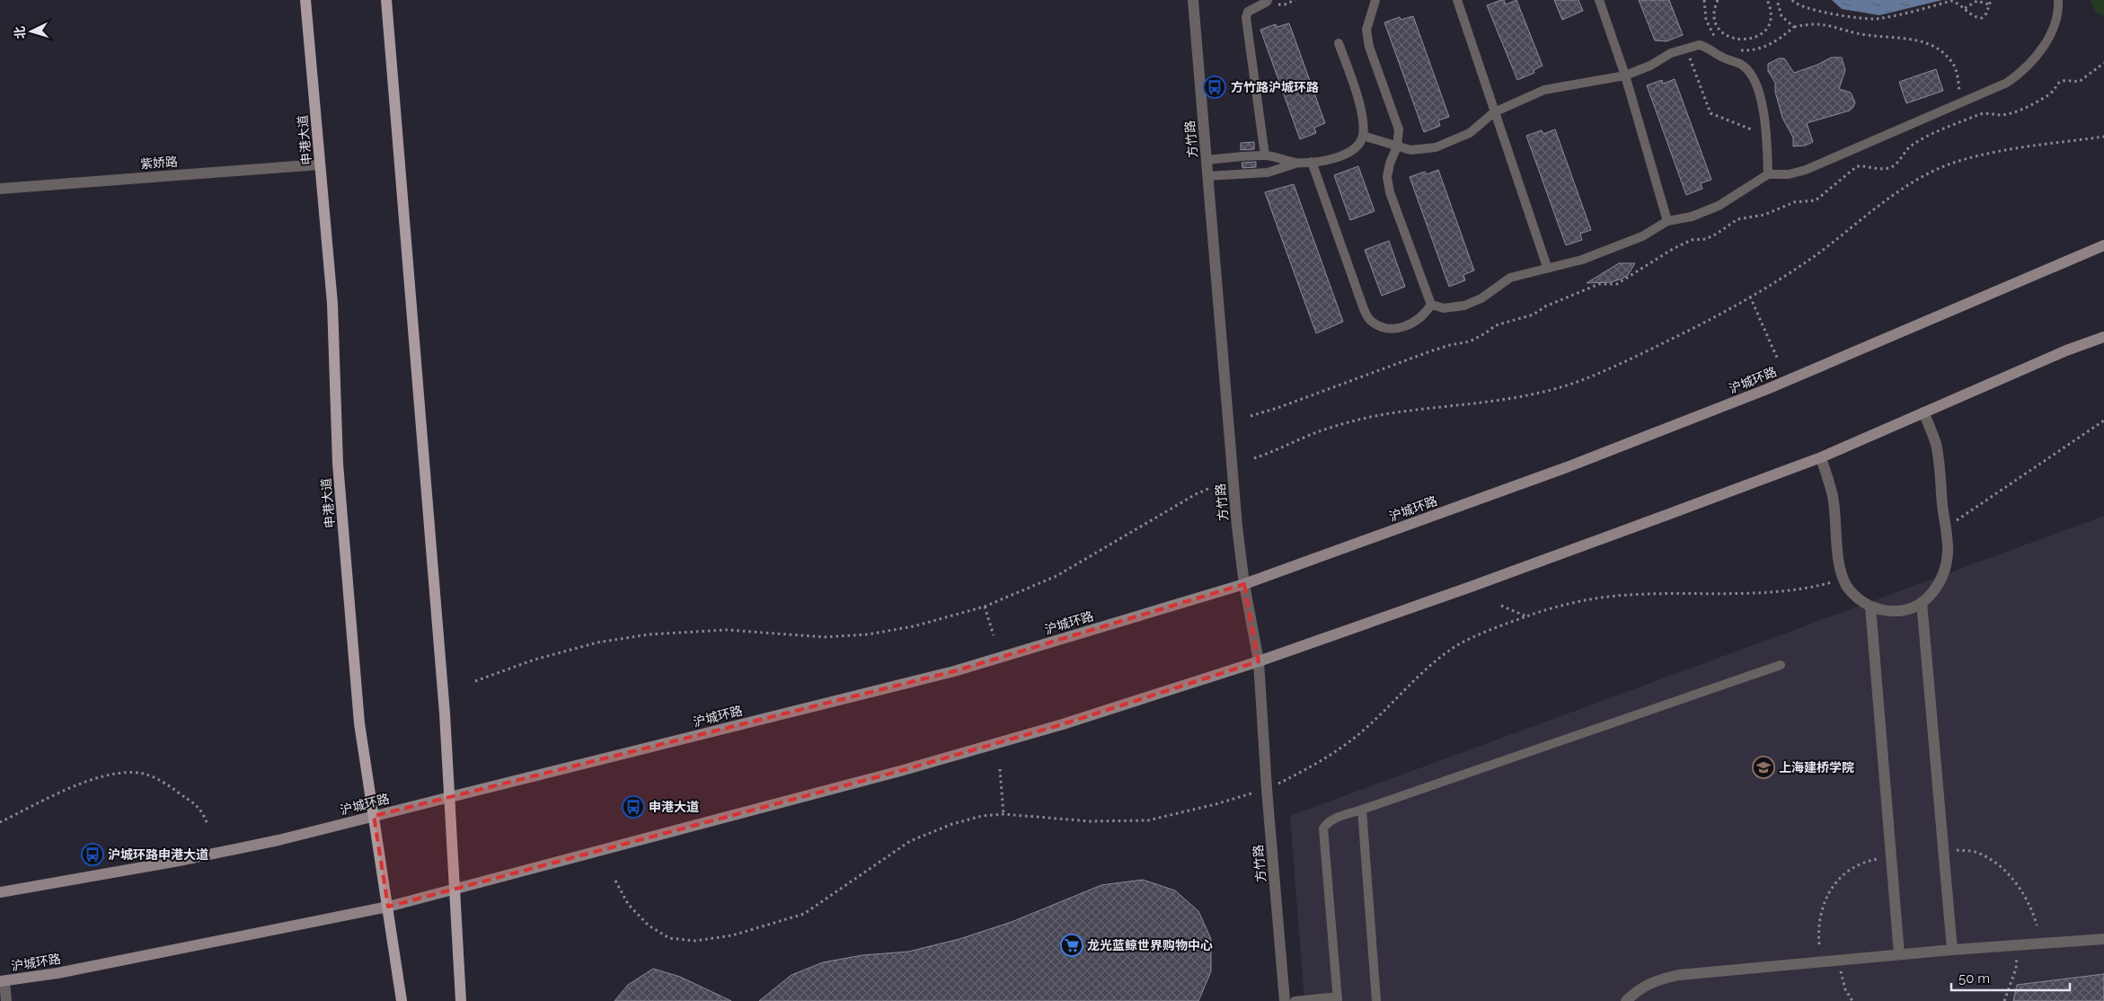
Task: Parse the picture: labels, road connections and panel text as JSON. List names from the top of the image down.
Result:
{
  "streets": {
    "main road": ["申港大道", "沪城环路"],
    "street": ["方竹路", "紫娇路"]
  },
  "crossings": [
    ["方竹路", "沪城环路"],
    ["申港大道", "紫娇路"],
    ["申港大道", "沪城环路"]
  ],
  "places": {
    "bus stop": ["方竹路沪城环路", "申港大道", "沪城环路申港大道"],
    "school or university": ["上海建桥学院"],
    "supermarket": ["龙光蓝鲸世界购物中心"]
  },
  "scale_bar": "50 m",
  "north": "left"
}
